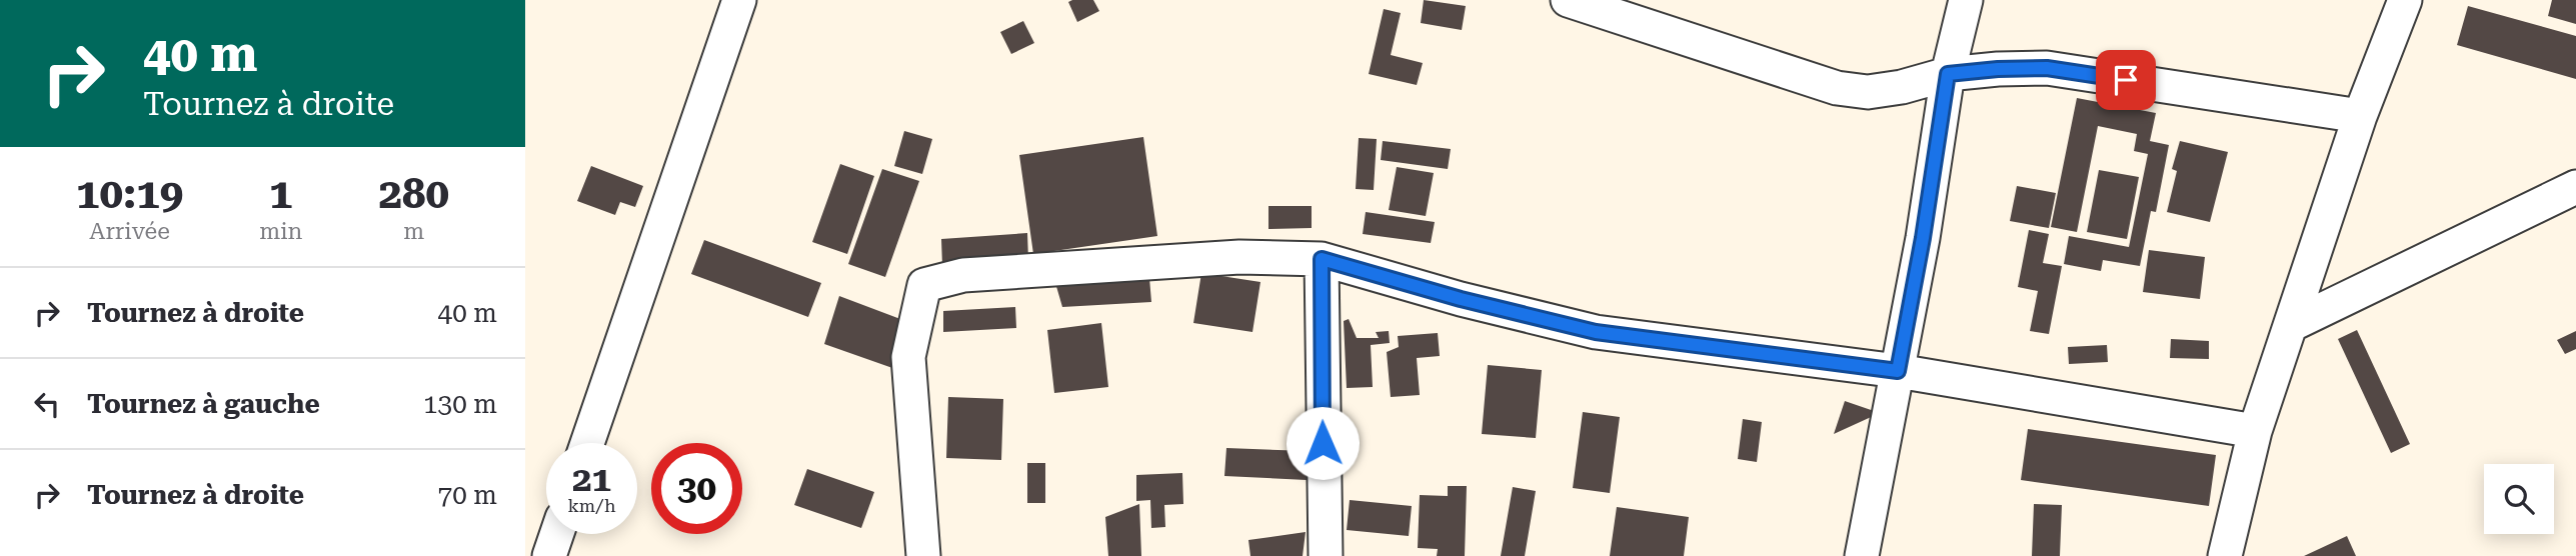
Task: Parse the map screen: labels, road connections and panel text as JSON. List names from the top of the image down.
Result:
{
  "page": {
    "turn": ["40 m", "Tournez à droite"],
    "eta": [
      "10:19",
      "Arrivée",
      "1",
      "min",
      "280",
      "m"
    ],
    "list": [
      {
        "name": "Tournez à droite",
        "value": "40 m"
      },
      {
        "name": "Tournez à gauche",
        "value": "130 m"
      },
      {
        "name": "Tournez à droite",
        "value": "70 m"
      }
    ],
    "speed": "21 km/h",
    "limit": "30"
  }
}
